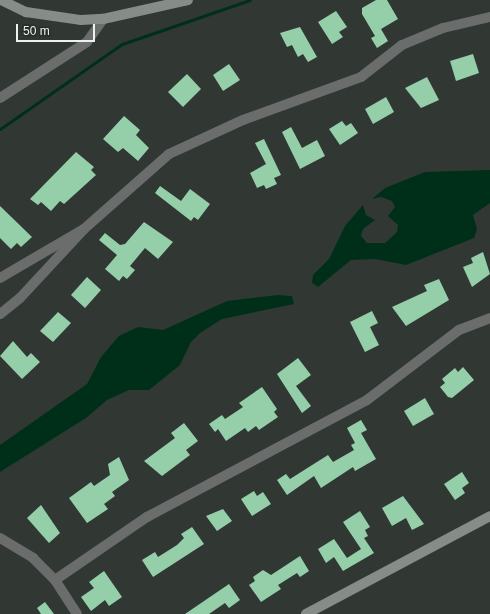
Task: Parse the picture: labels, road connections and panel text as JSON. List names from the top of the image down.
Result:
{
  "scale_bar": "50 m"
}
